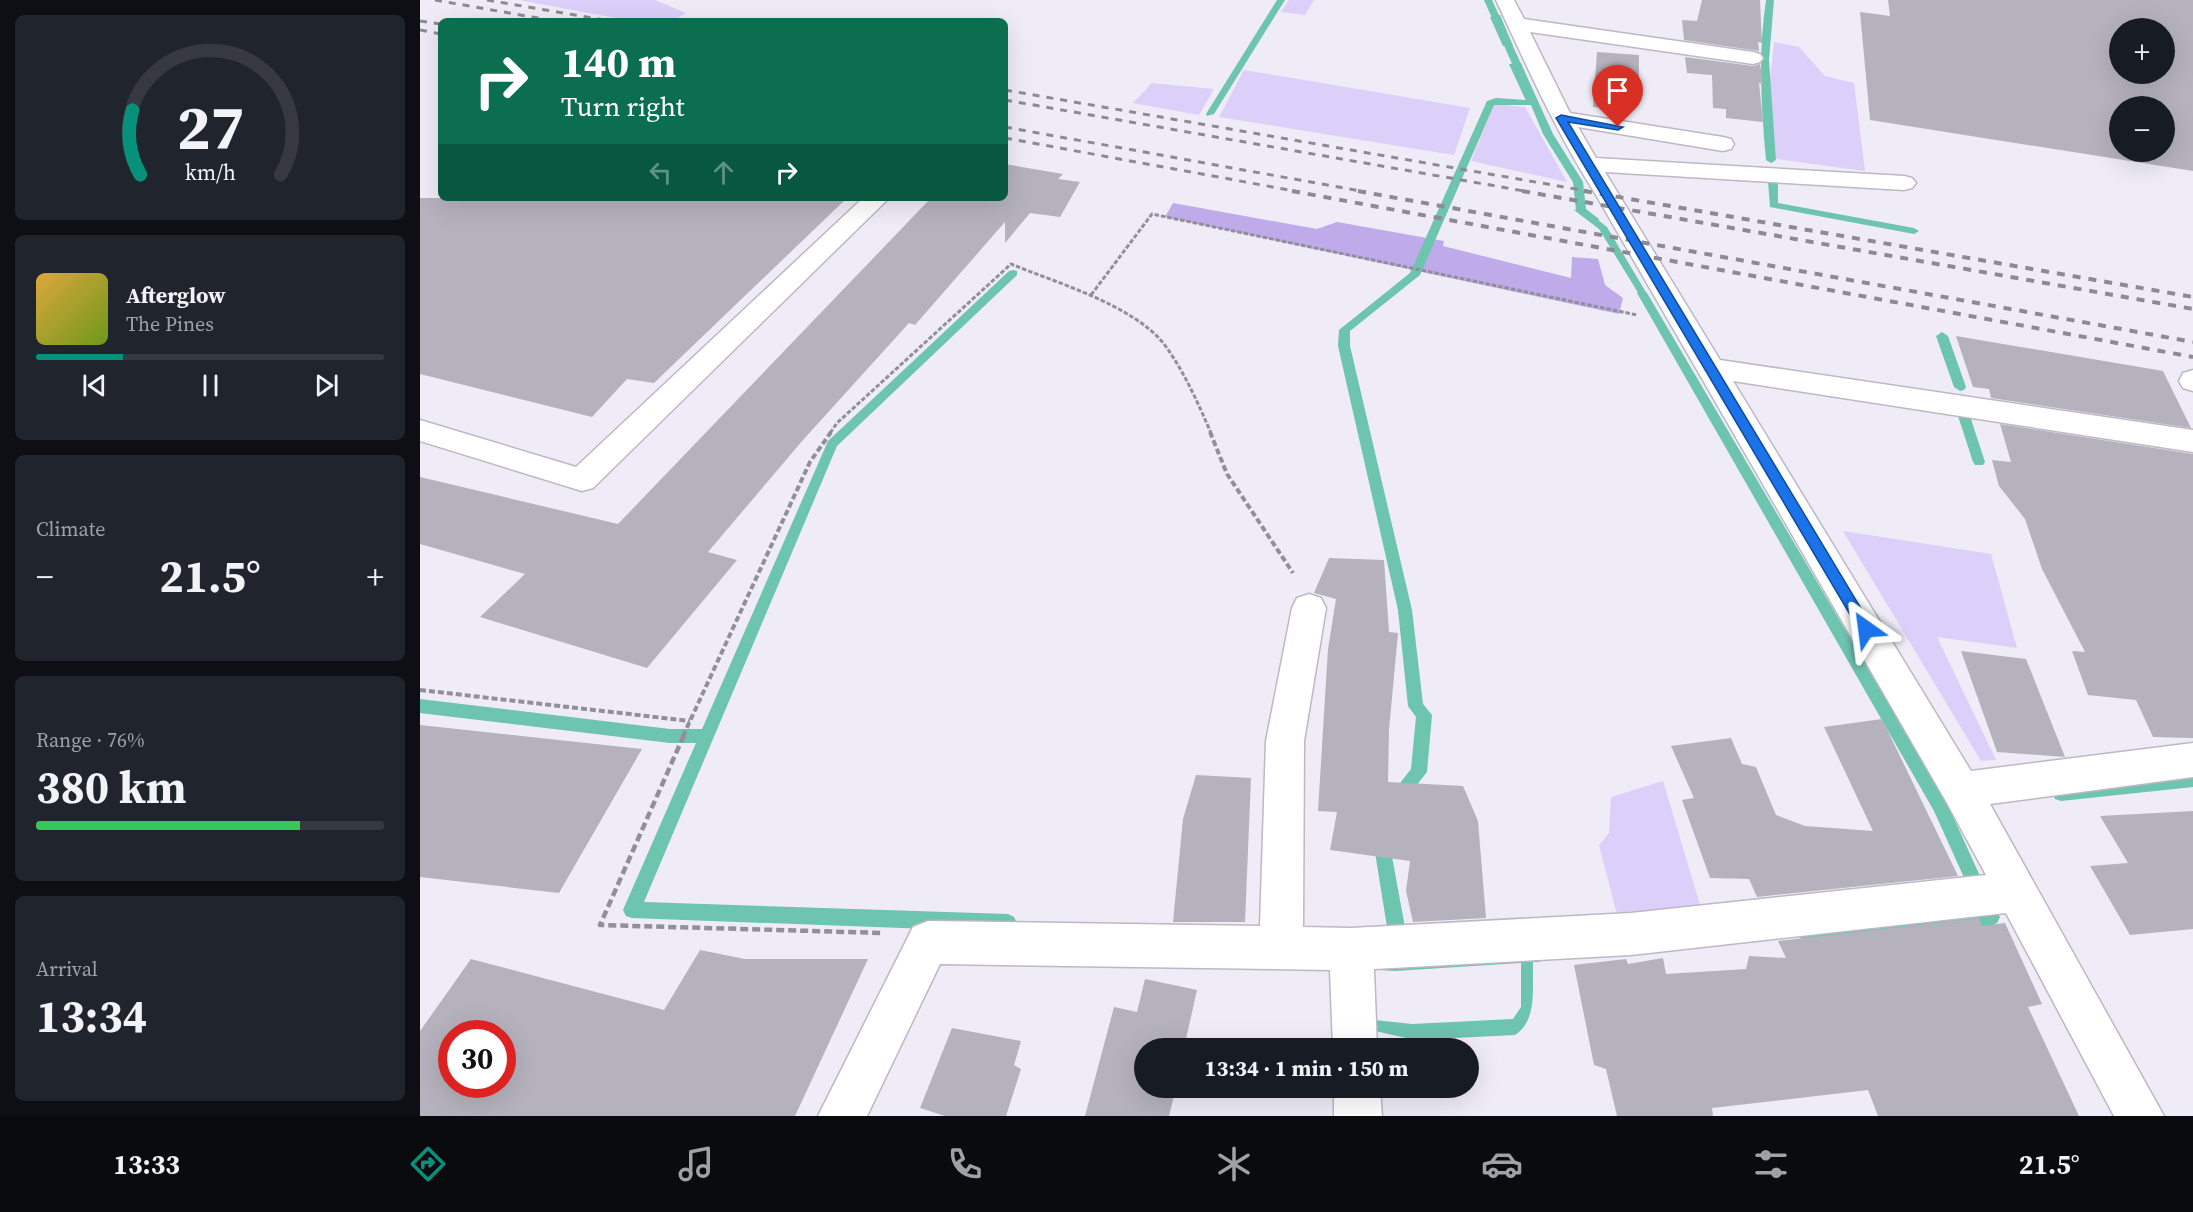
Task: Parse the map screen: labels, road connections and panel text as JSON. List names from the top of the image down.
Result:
{
  "page": {
    "map_buttons": ["+", "−"],
    "turn": ["140 m", "Turn right"],
    "song": ["Afterglow", "The Pines"],
    "tile": [
      "Climate",
      ["Range · 76%", "380 km"],
      ["Arrival", "13:34"]
    ],
    "heat": ["−", "21.5°", "+"],
    "limit": "30",
    "trip": "13:34 · 1 min · 150 m",
    "tabs": ["13:33", "21.5°"],
    "gauge": ["27", "km/h"]
  }
}
